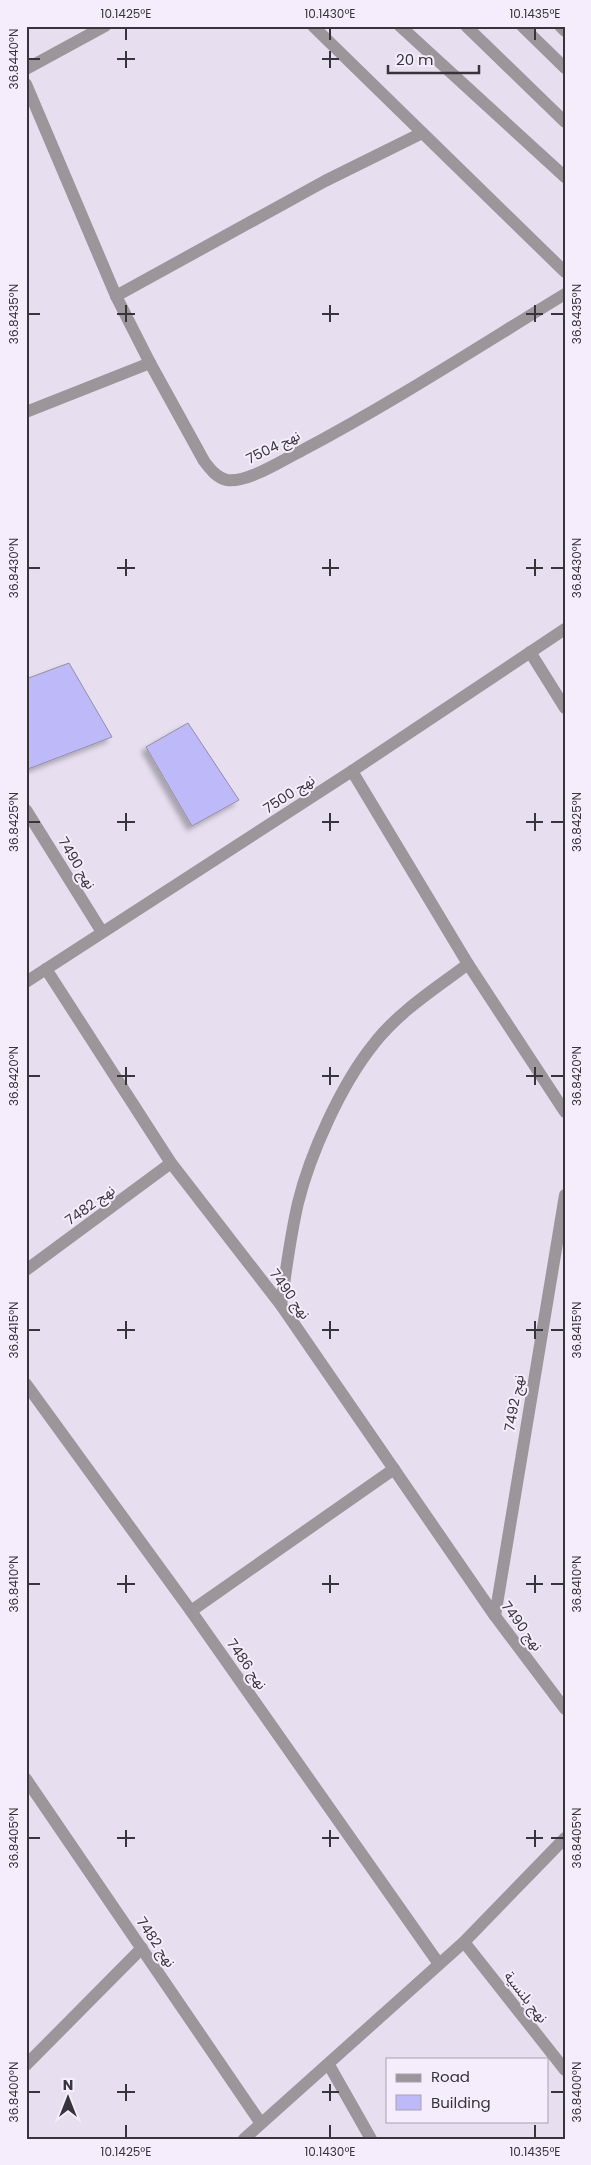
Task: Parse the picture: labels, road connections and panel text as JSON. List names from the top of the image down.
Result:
{
  "streets": {
    "street": [
      "نهج 7504",
      "نهج 7500",
      "نهج 7490",
      "نهج 7482",
      "نهج 7492",
      "نهج 7486",
      "نهج بلنسية"
    ]
  },
  "crossings": [
    ["نهج 7500", "نهج 7490"],
    ["نهج 7490", "نهج 7482"],
    ["نهج 7490", "نهج 7492"]
  ],
  "legend": ["Road", "Building"],
  "scale_bar": "20 m",
  "north": "top",
  "coordinates": [
    "10.1425°E",
    "10.1430°E",
    "10.1435°E",
    "36.8440°N",
    "36.8435°N",
    "36.8430°N",
    "36.8425°N",
    "36.8420°N",
    "36.8415°N",
    "36.8410°N",
    "36.8405°N",
    "36.8400°N"
  ]
}
